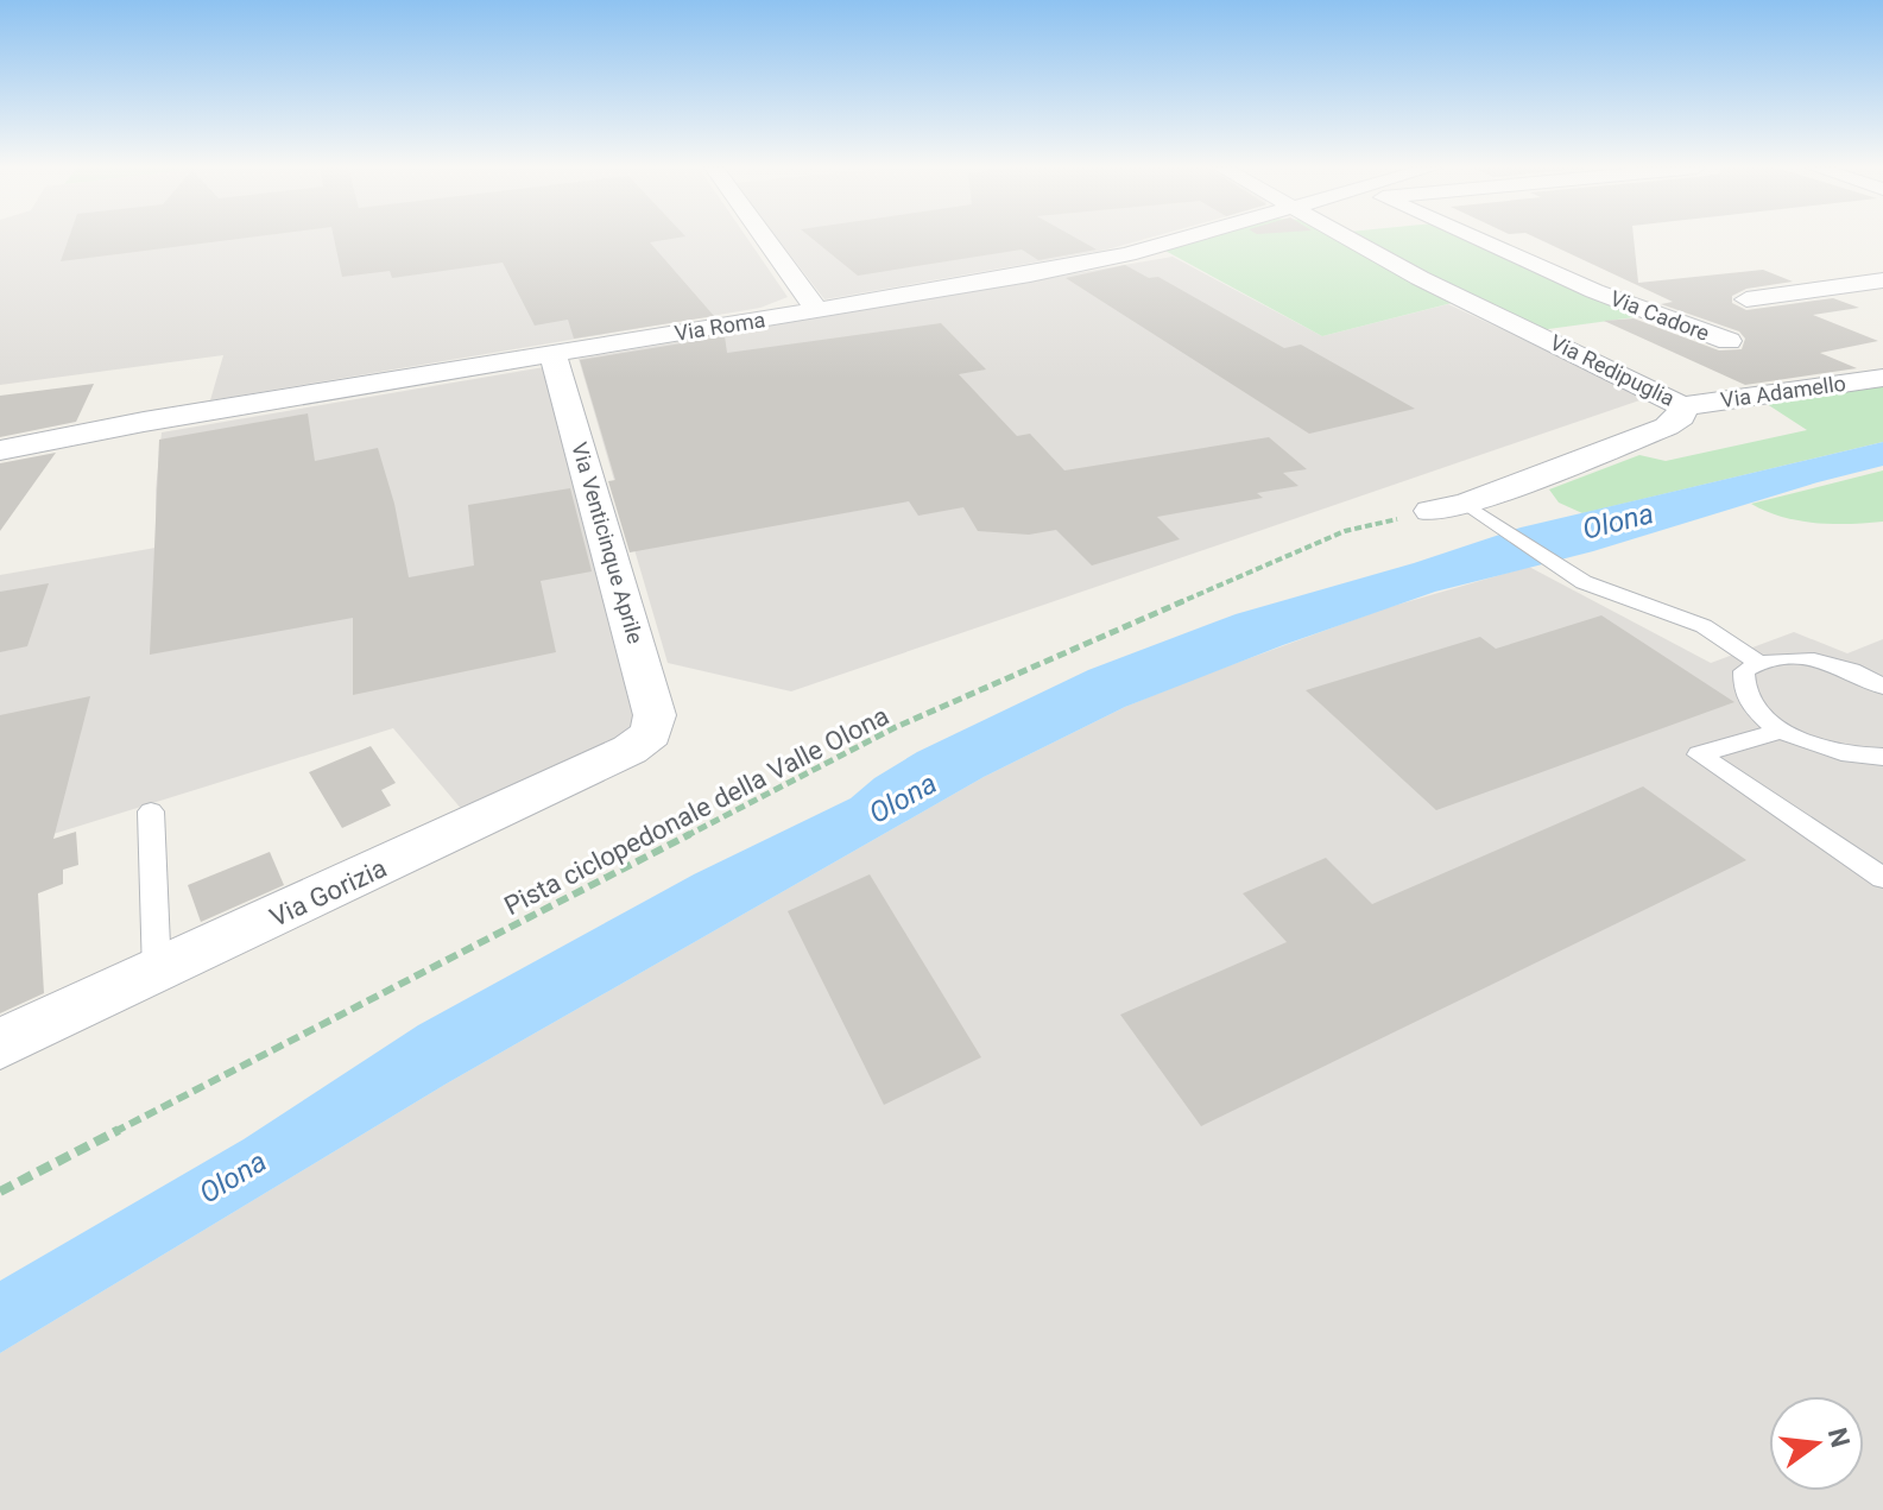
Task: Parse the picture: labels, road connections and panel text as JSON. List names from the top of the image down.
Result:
{
  "streets": {
    "street": [
      "Via Cadore",
      "Via Roma",
      "Via Redipuglia",
      "Via Adamello",
      "Via Venticinque Aprile",
      "Via Gorizia"
    ],
    "path": ["Pista ciclopedonale della Valle Olona"]
  },
  "crossings": [
    ["Via Roma", "Via Venticinque Aprile"],
    ["Via Redipuglia", "Via Adamello"],
    ["Via Redipuglia", "Pista ciclopedonale della Valle Olona"],
    ["Via Venticinque Aprile", "Via Gorizia"]
  ],
  "water": ["Olona"],
  "north": "right"
}
